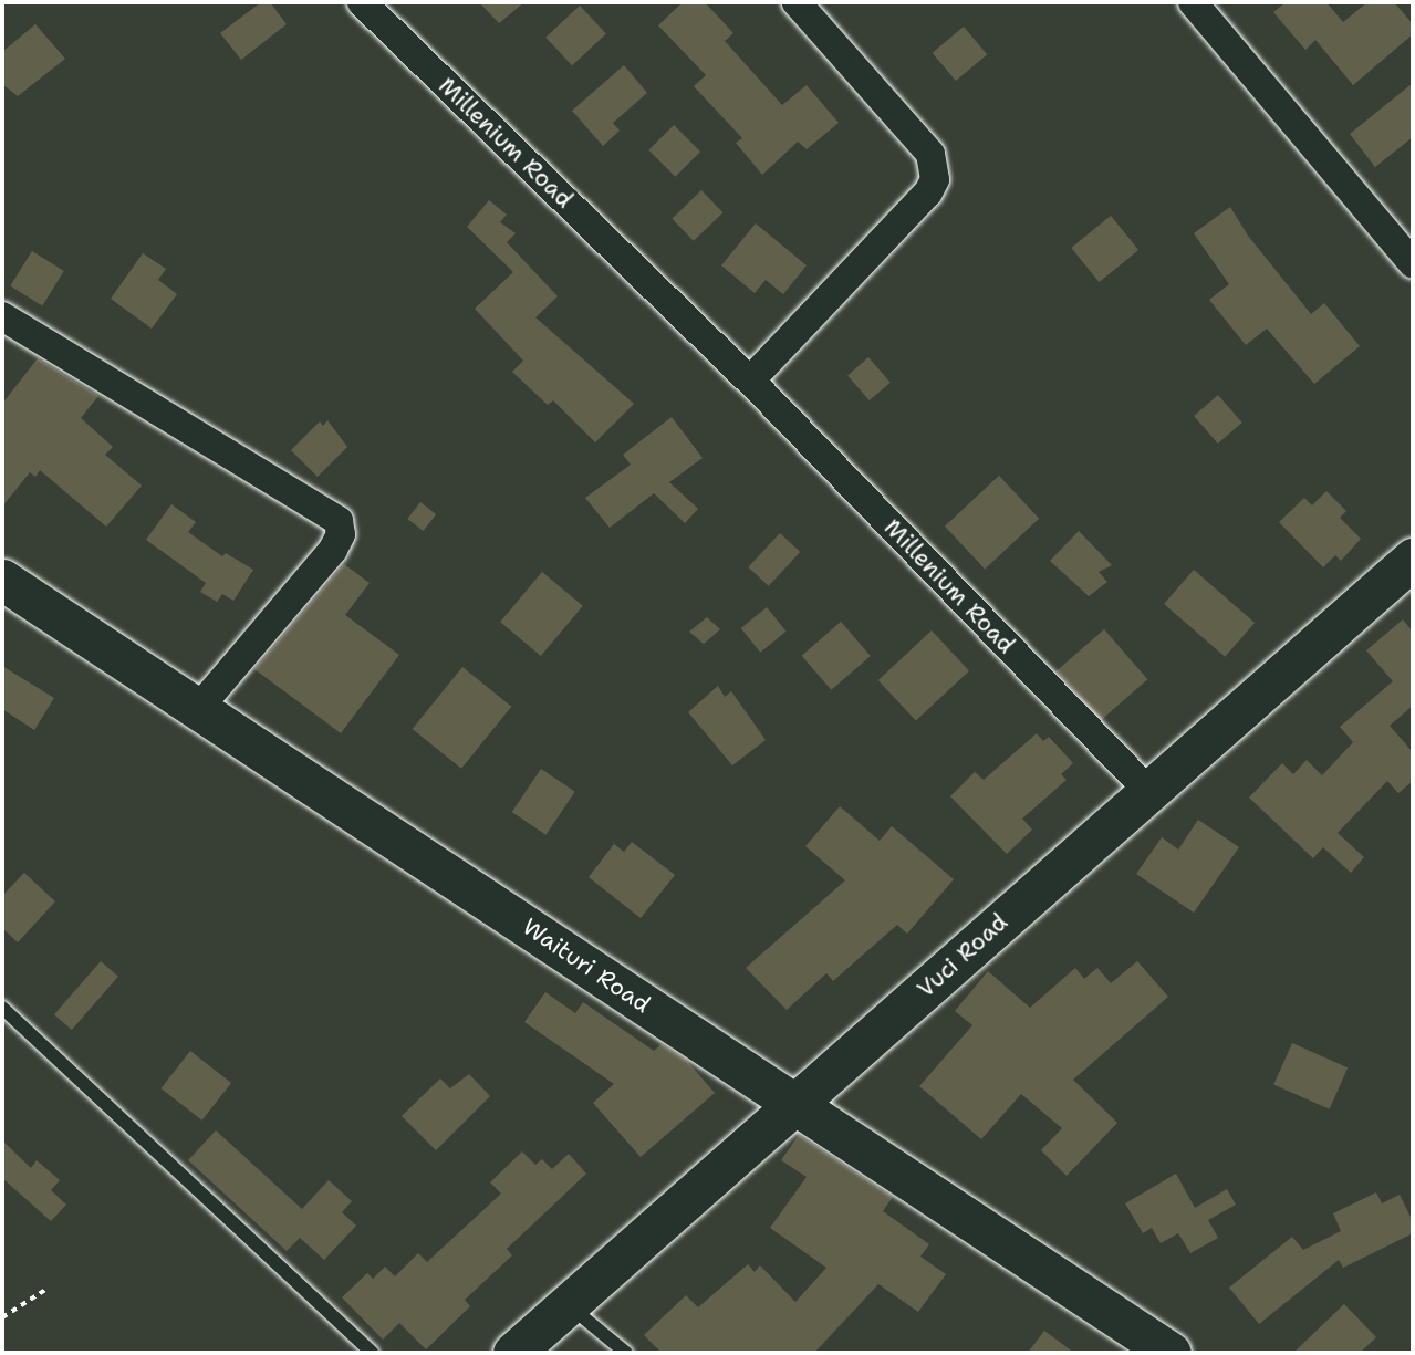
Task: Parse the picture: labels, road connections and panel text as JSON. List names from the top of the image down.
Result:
{
  "streets": {
    "main road": ["Vuci Road", "Waituri Road"],
    "street": ["Millenium Road"]
  },
  "crossings": [
    ["Millenium Road", "Vuci Road"],
    ["Vuci Road", "Waituri Road"]
  ]
}
